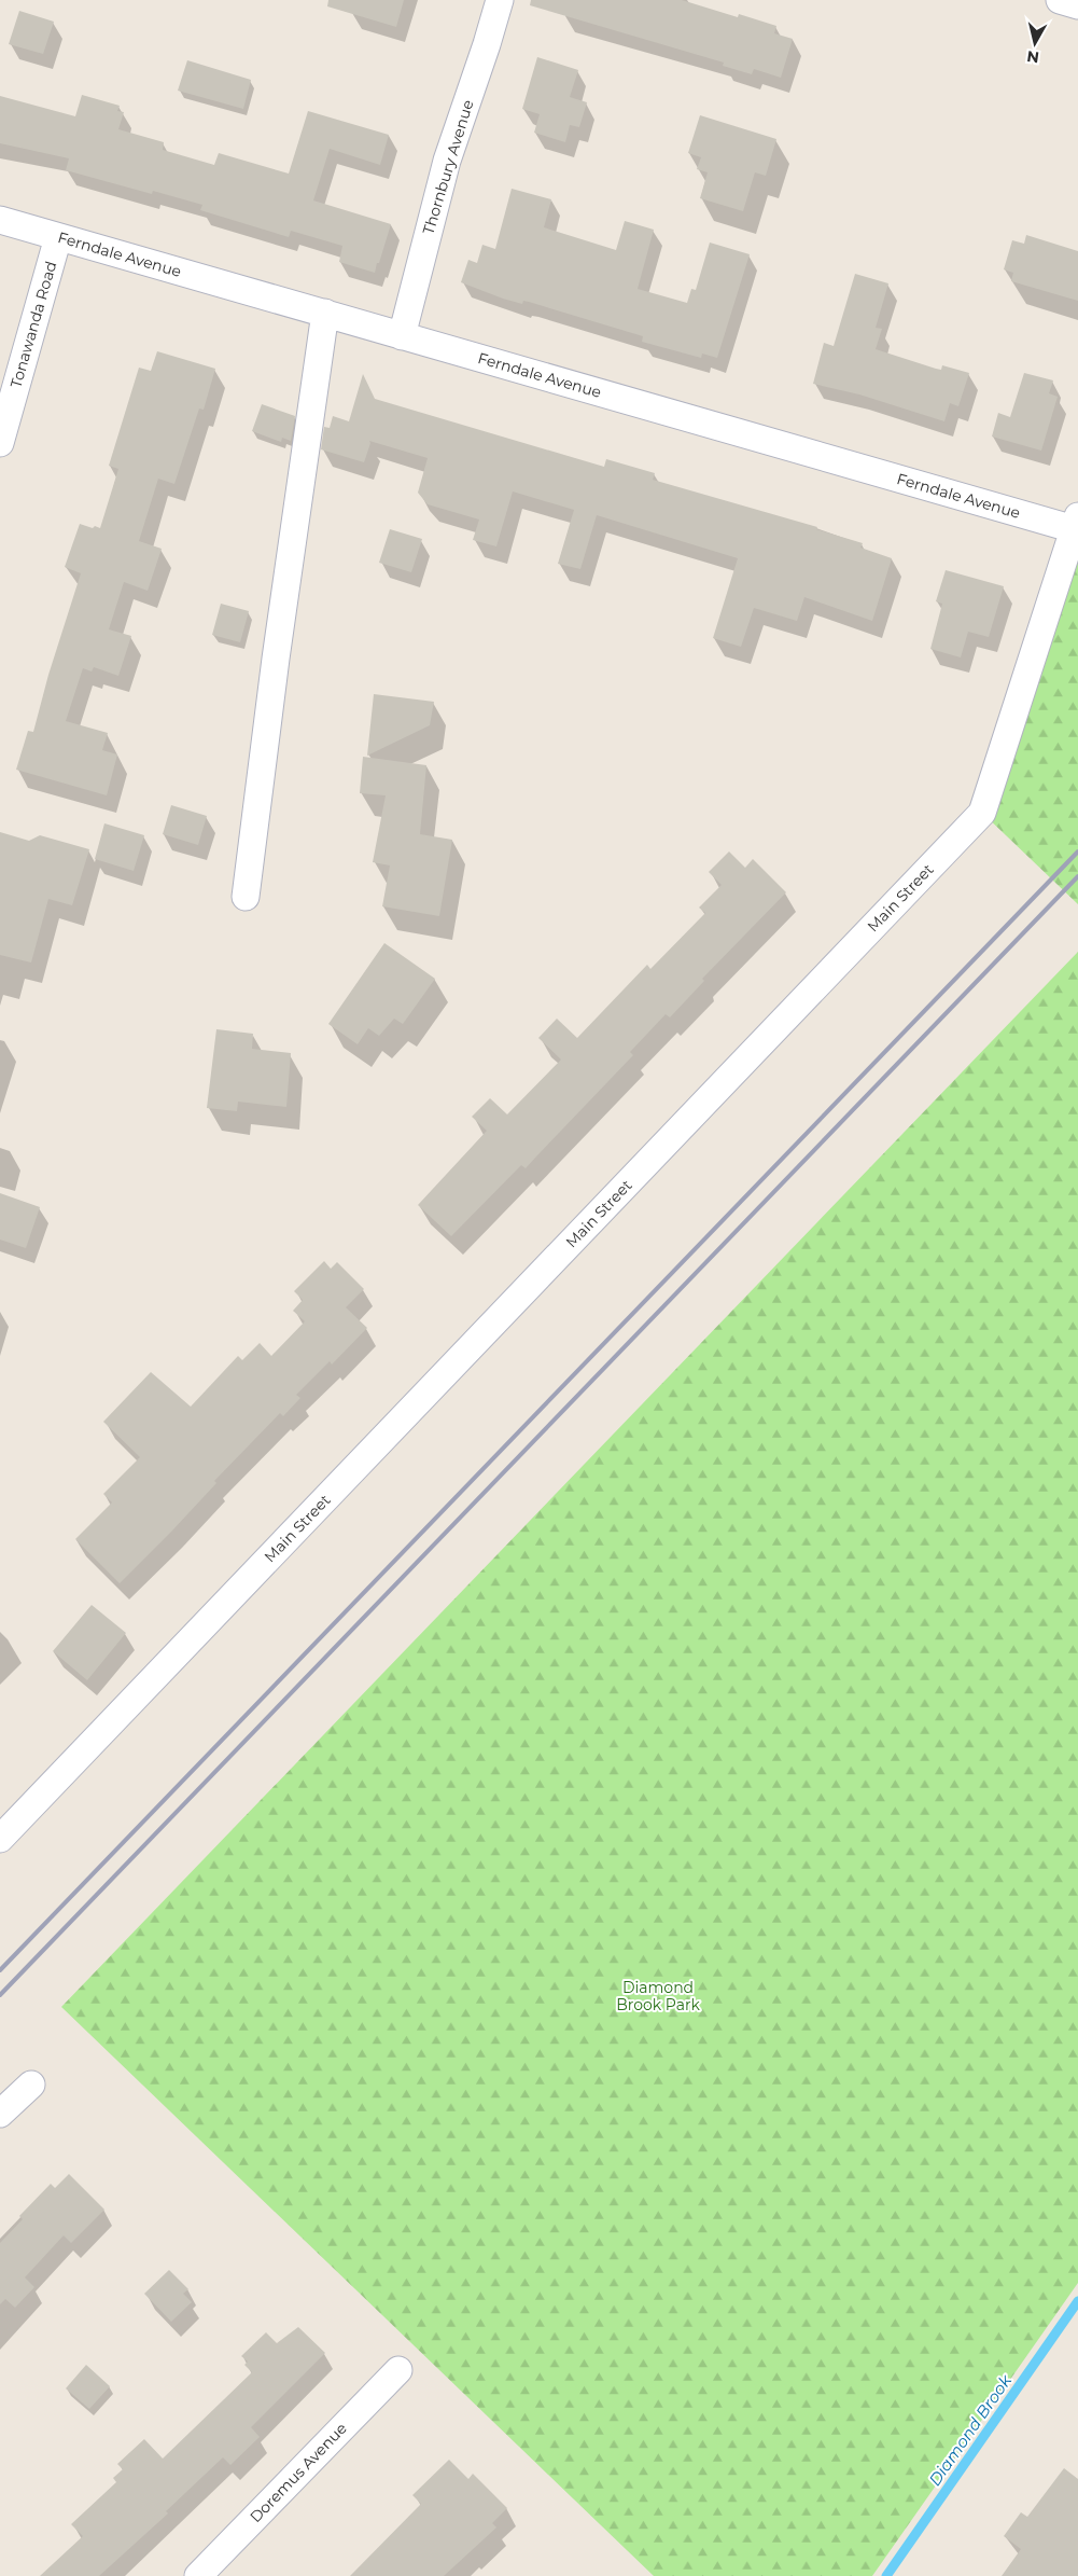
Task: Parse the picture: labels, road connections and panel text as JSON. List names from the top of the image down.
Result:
{
  "streets": {
    "street": [
      "Thornbury Avenue",
      "Ferndale Avenue",
      "Tonawanda Road",
      "Main Street",
      "Doremus Avenue"
    ]
  },
  "crossings": [
    ["Thornbury Avenue", "Ferndale Avenue"],
    ["Ferndale Avenue", "Tonawanda Road"],
    ["Ferndale Avenue", "Main Street"]
  ],
  "water": ["Diamond Brook"],
  "parks": ["Diamond Brook Park"],
  "north": "bottom"
}
